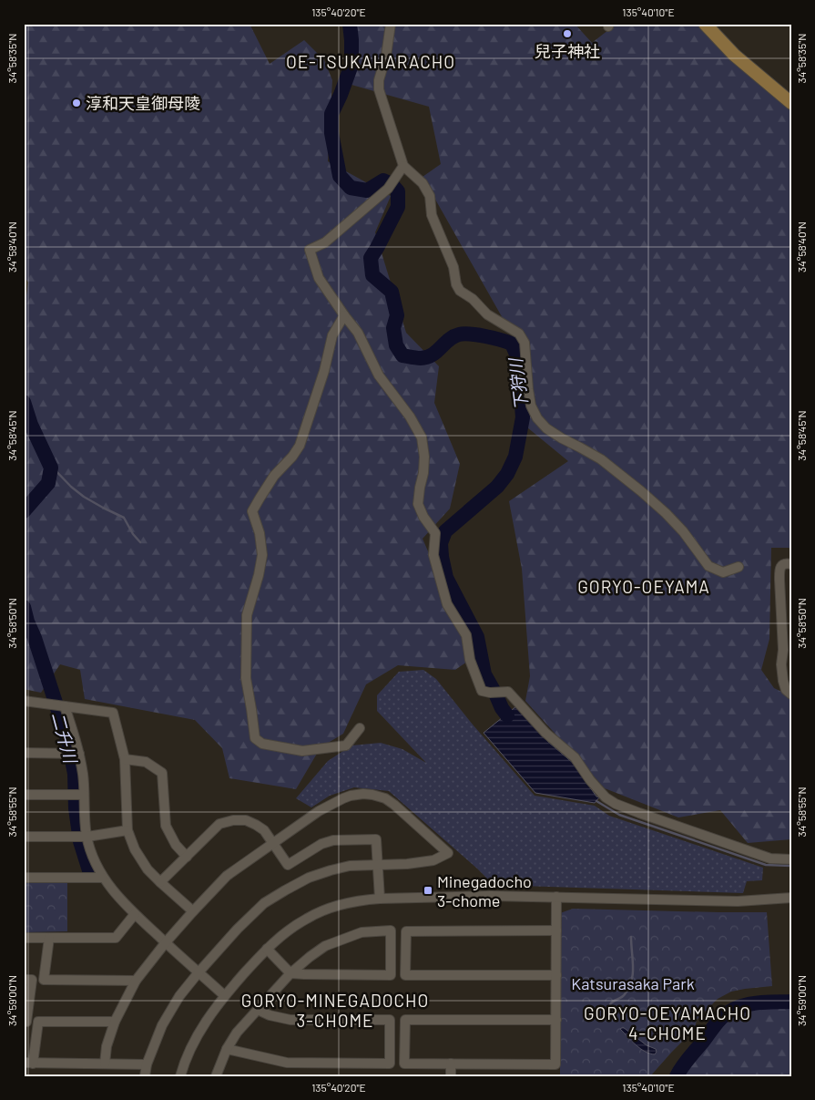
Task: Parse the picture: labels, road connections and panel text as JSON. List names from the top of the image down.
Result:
{
  "districts": [
    "OE-TSUKAHARACHO",
    "GORYO-OEYAMA",
    "GORYO-MINEGADOCHO 3-CHOME",
    "GORYO-OEYAMACHO 4-CHOME"
  ],
  "water": ["下狩川", "二升川"],
  "parks": ["Katsurasaka Park"],
  "places": {
    "other": ["兒子神社", "淳和天皇御母陵"],
    "transit": ["Minegadocho 3-chome"]
  },
  "coordinates": [
    "135°40'20\"E",
    "135°40'10\"E",
    "34°58'35\"N",
    "34°58'40\"N",
    "34°58'45\"N",
    "34°58'50\"N",
    "34°58'55\"N",
    "34°59'00\"N"
  ]
}
